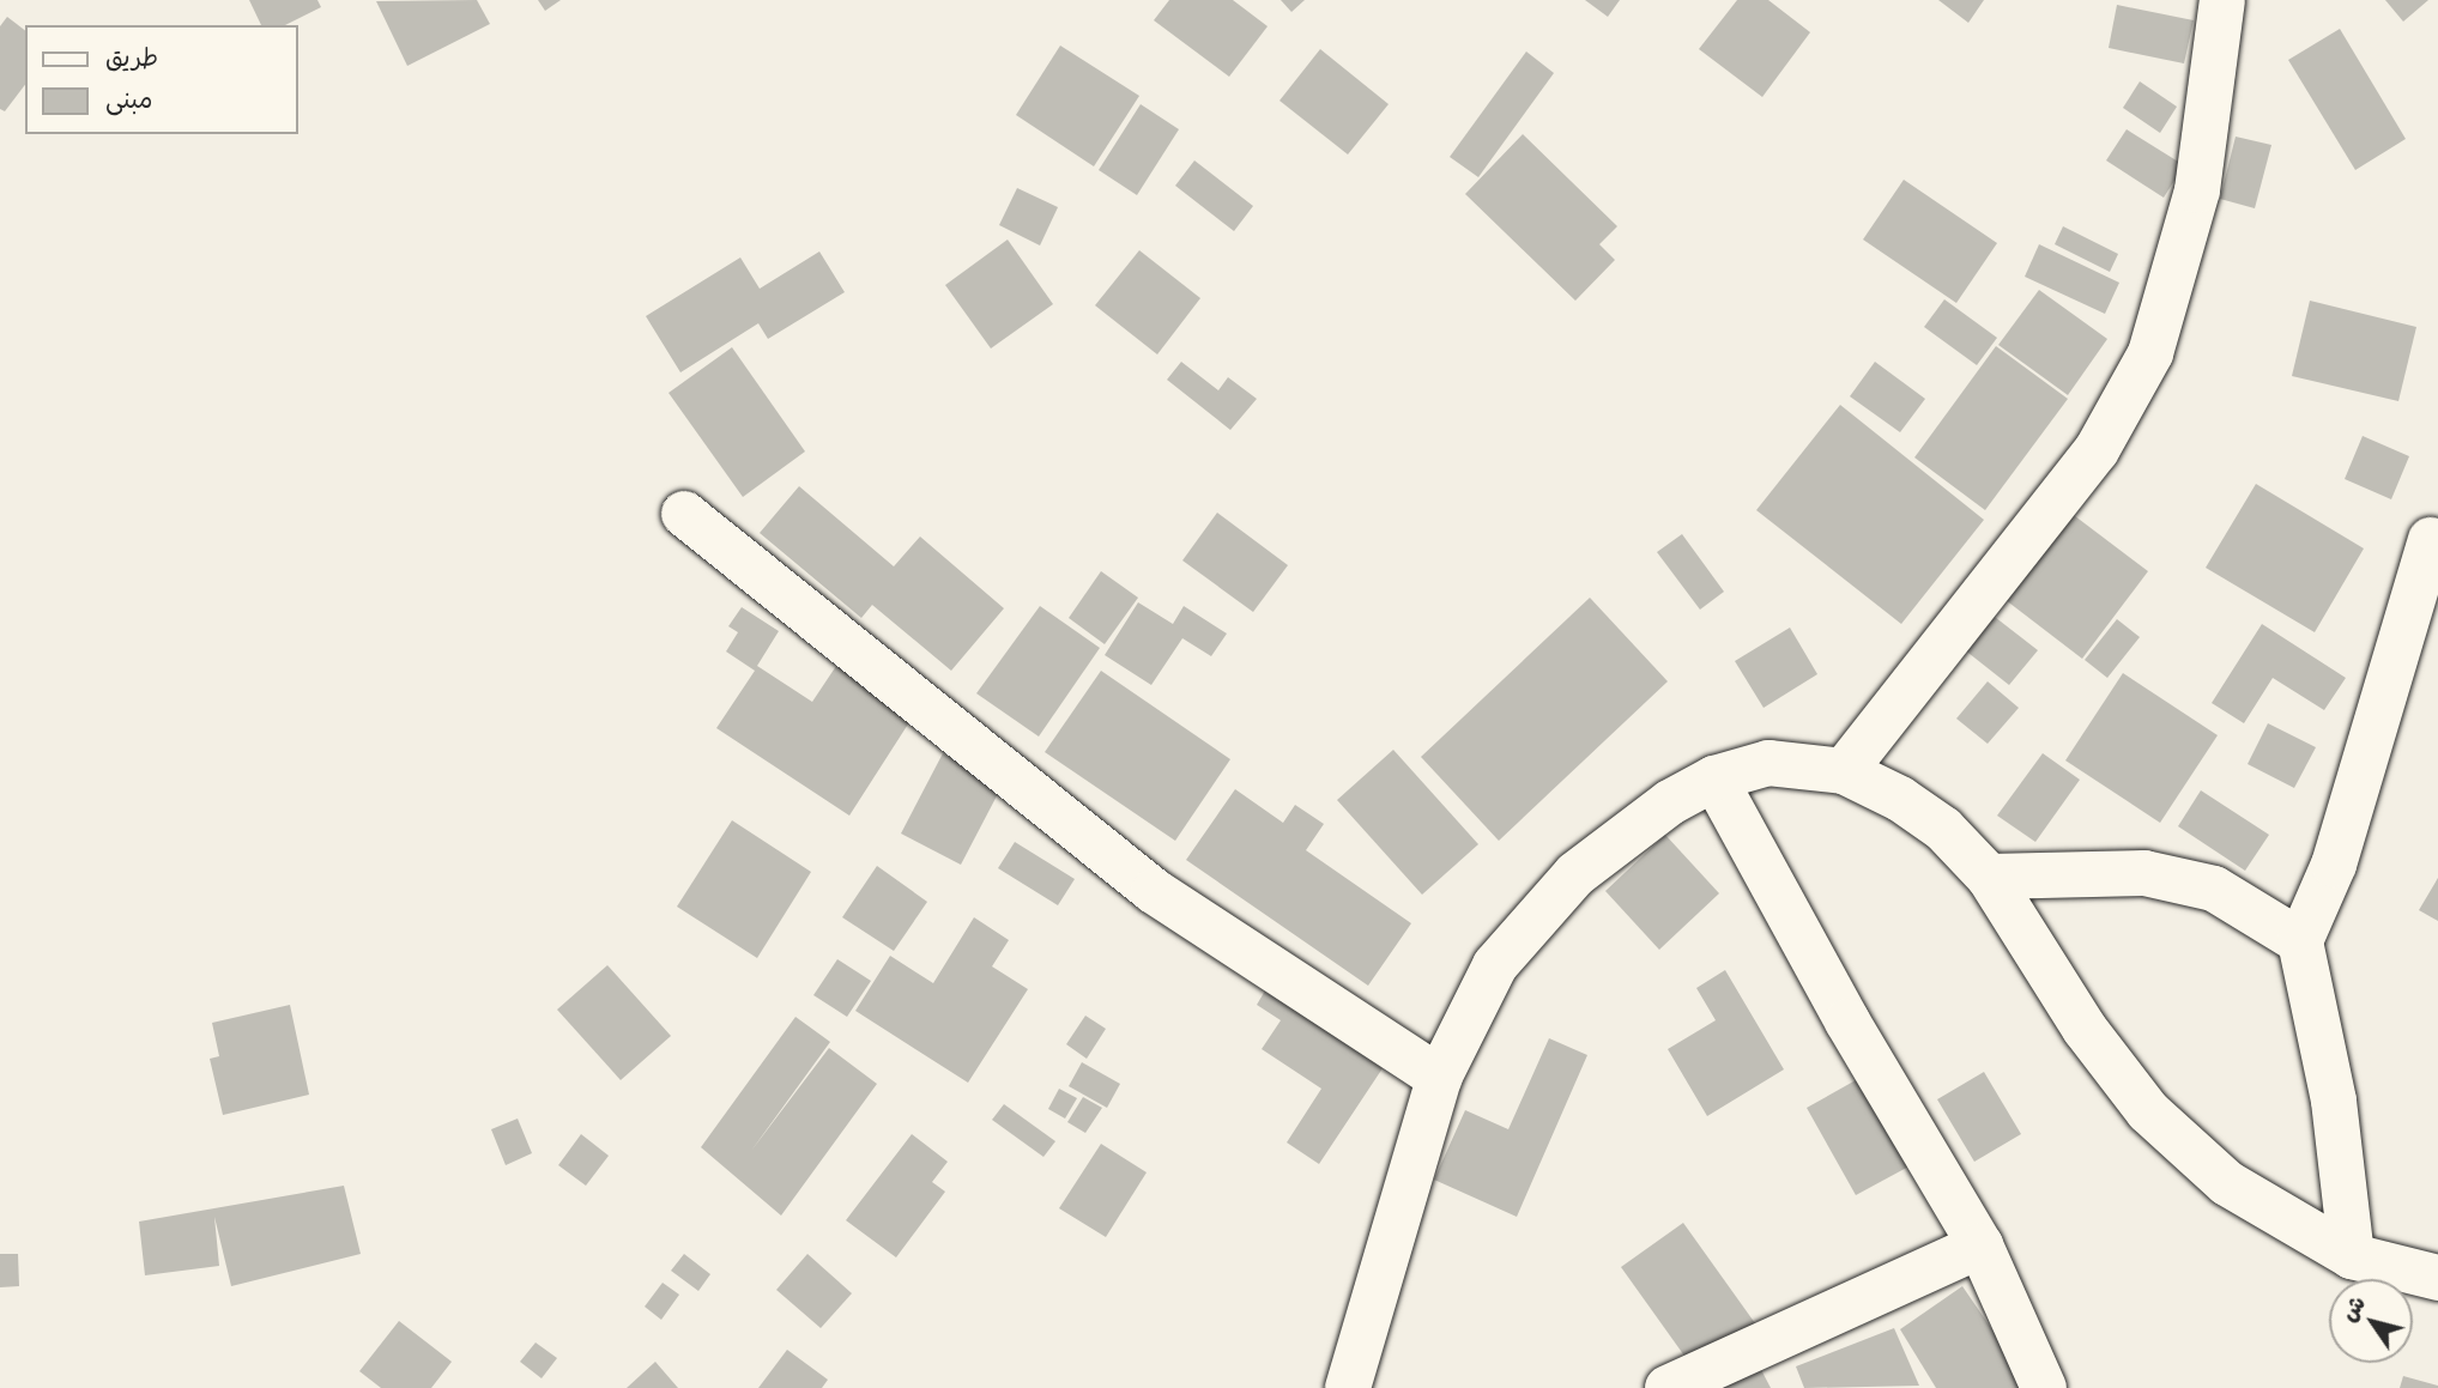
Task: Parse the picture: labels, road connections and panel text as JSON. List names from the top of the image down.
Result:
{
  "legend": ["طريق", "مبنى"],
  "north": "top left"
}
